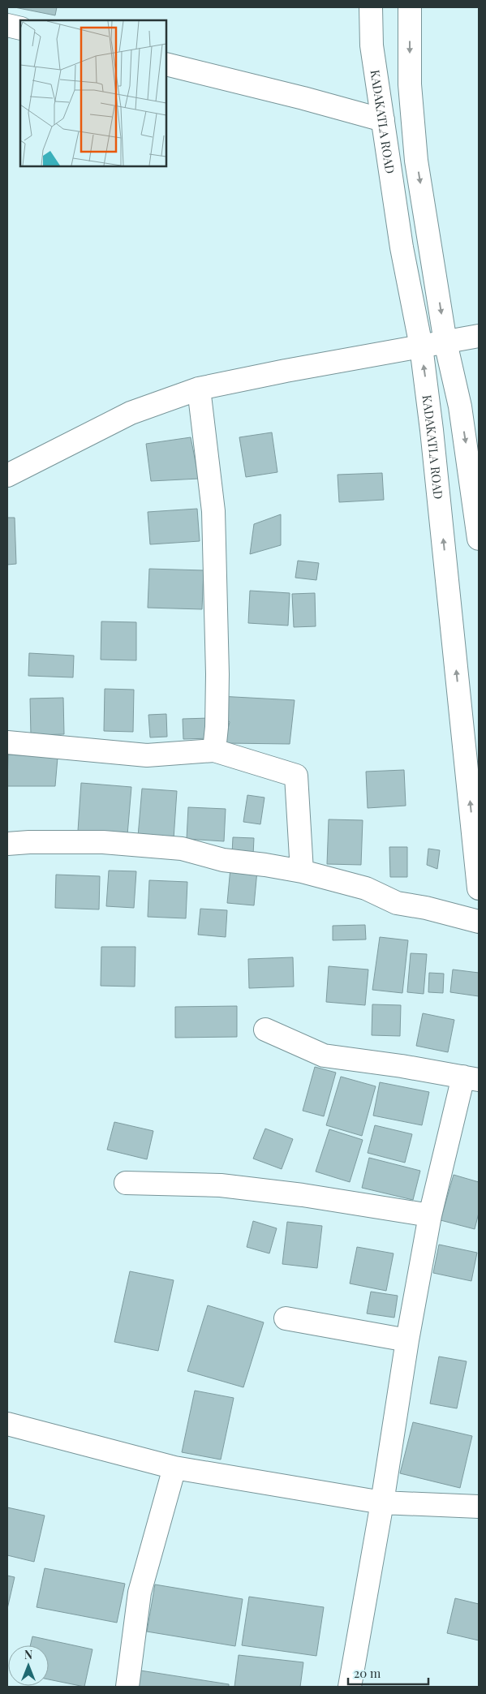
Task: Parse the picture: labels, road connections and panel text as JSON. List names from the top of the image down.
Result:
{
  "streets": {
    "street": ["KADAKATLA ROAD"]
  },
  "scale_bar": "20 m",
  "north": "top"
}
